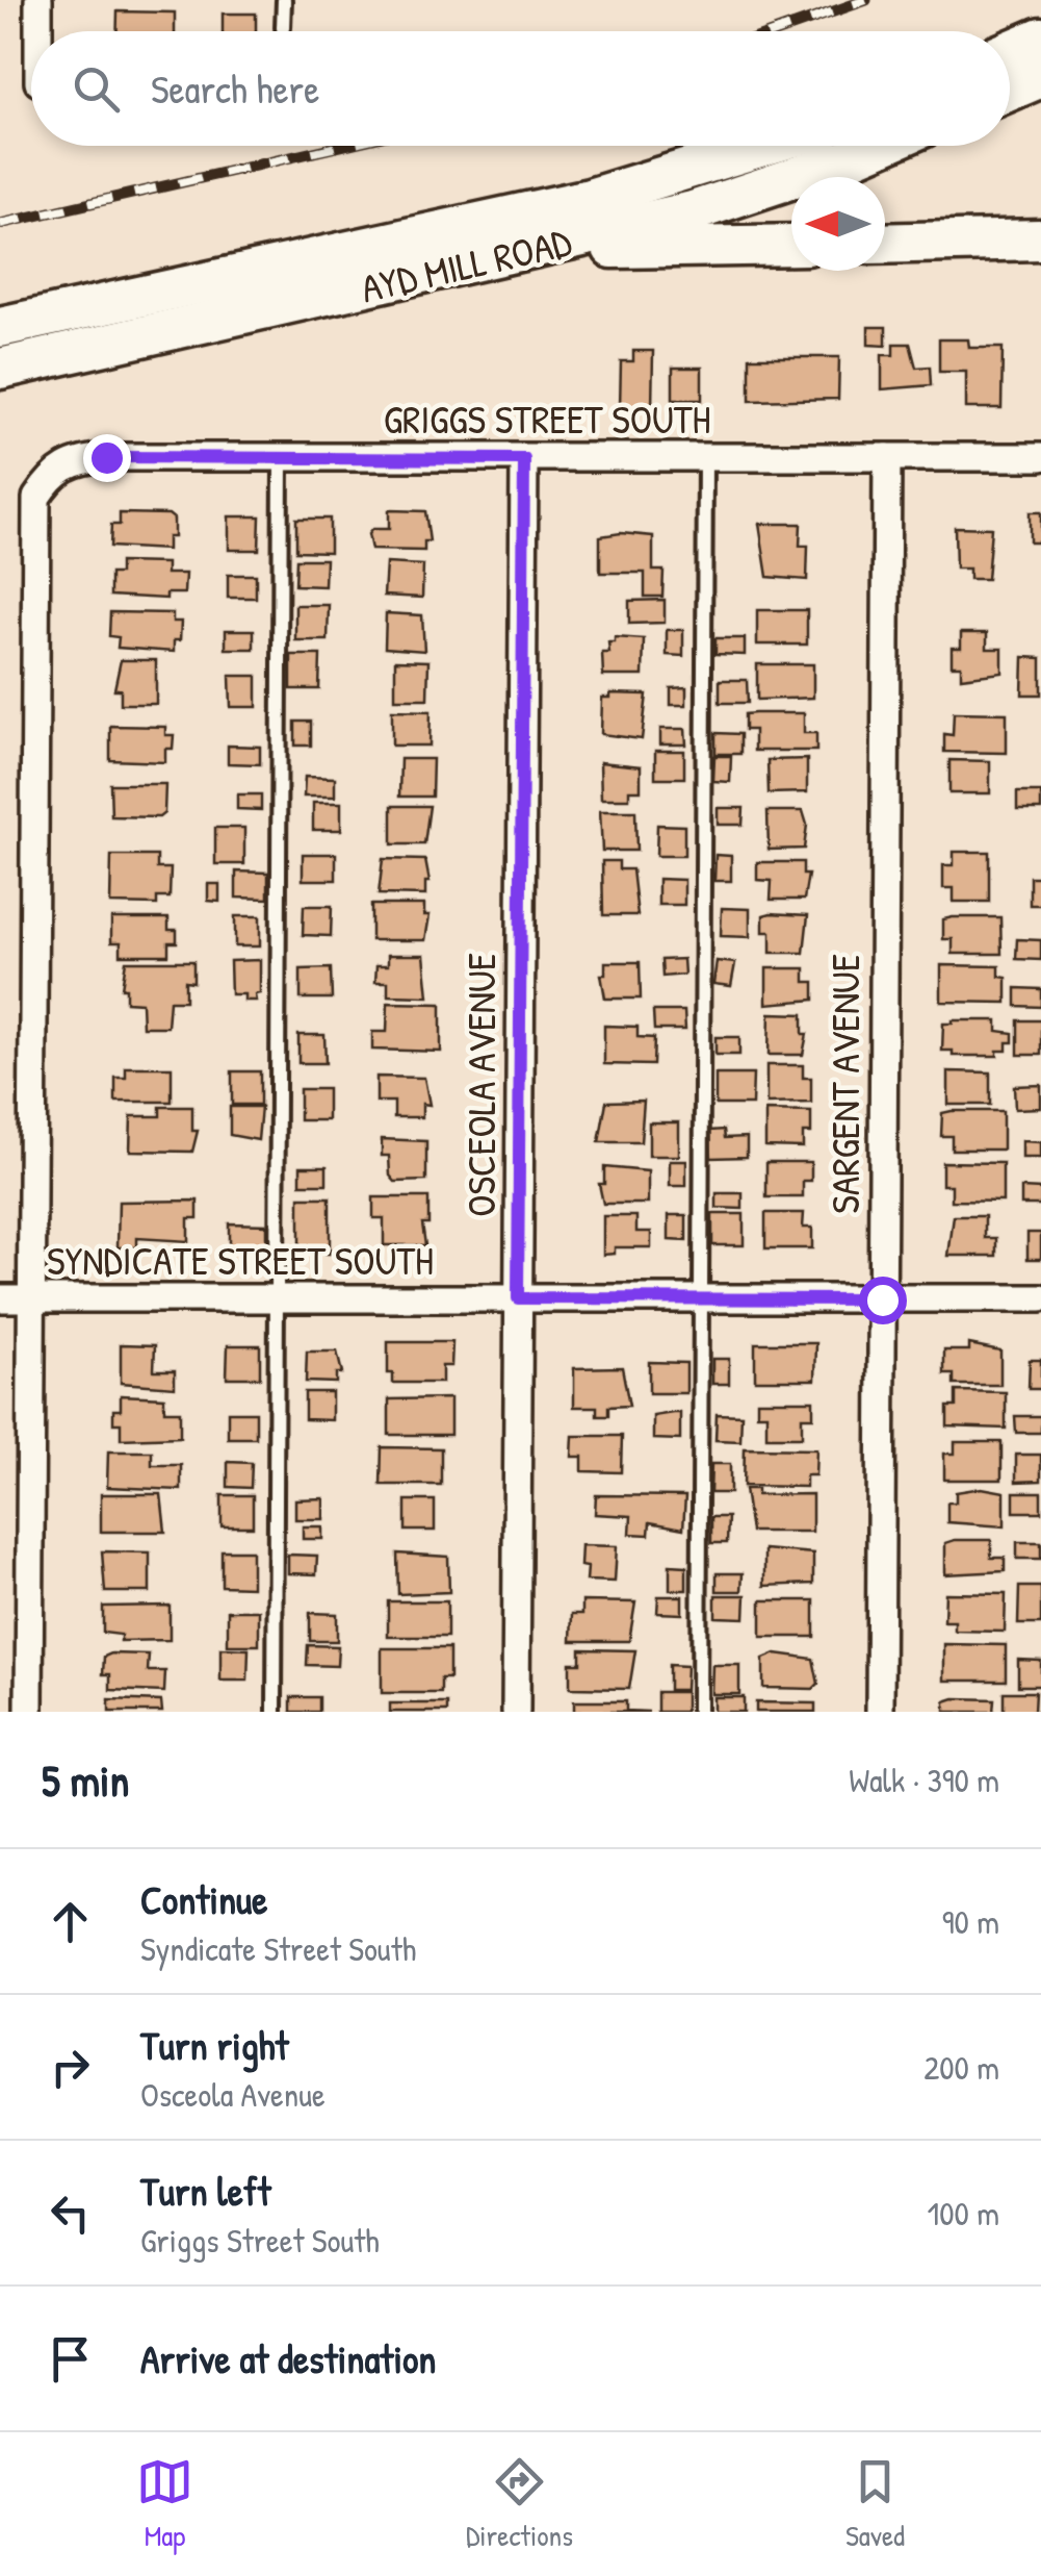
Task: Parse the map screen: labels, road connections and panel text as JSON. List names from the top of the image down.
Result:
{
  "streets": {
    "main road": ["AYD MILL ROAD"],
    "street": [
      "GRIGGS STREET SOUTH",
      "SARGENT AVENUE",
      "OSCEOLA AVENUE",
      "SYNDICATE STREET SOUTH"
    ]
  },
  "crossings": [
    ["GRIGGS STREET SOUTH", "SARGENT AVENUE"],
    ["GRIGGS STREET SOUTH", "OSCEOLA AVENUE"],
    ["GRIGGS STREET SOUTH", "SYNDICATE STREET SOUTH"],
    ["SARGENT AVENUE", "SYNDICATE STREET SOUTH"],
    ["OSCEOLA AVENUE", "SYNDICATE STREET SOUTH"]
  ],
  "north": "left",
  "page": {
    "search": "Search here",
    "heading": ["5 min", "Walk · 390 m"],
    "list": [
      ["Continue", "Syndicate Street South", "90 m"],
      ["Turn right", "Osceola Avenue", "200 m"],
      ["Turn left", "Griggs Street South", "100 m"],
      "Arrive at destination"
    ],
    "nav": ["Map", "Directions", "Saved"]
  }
}
